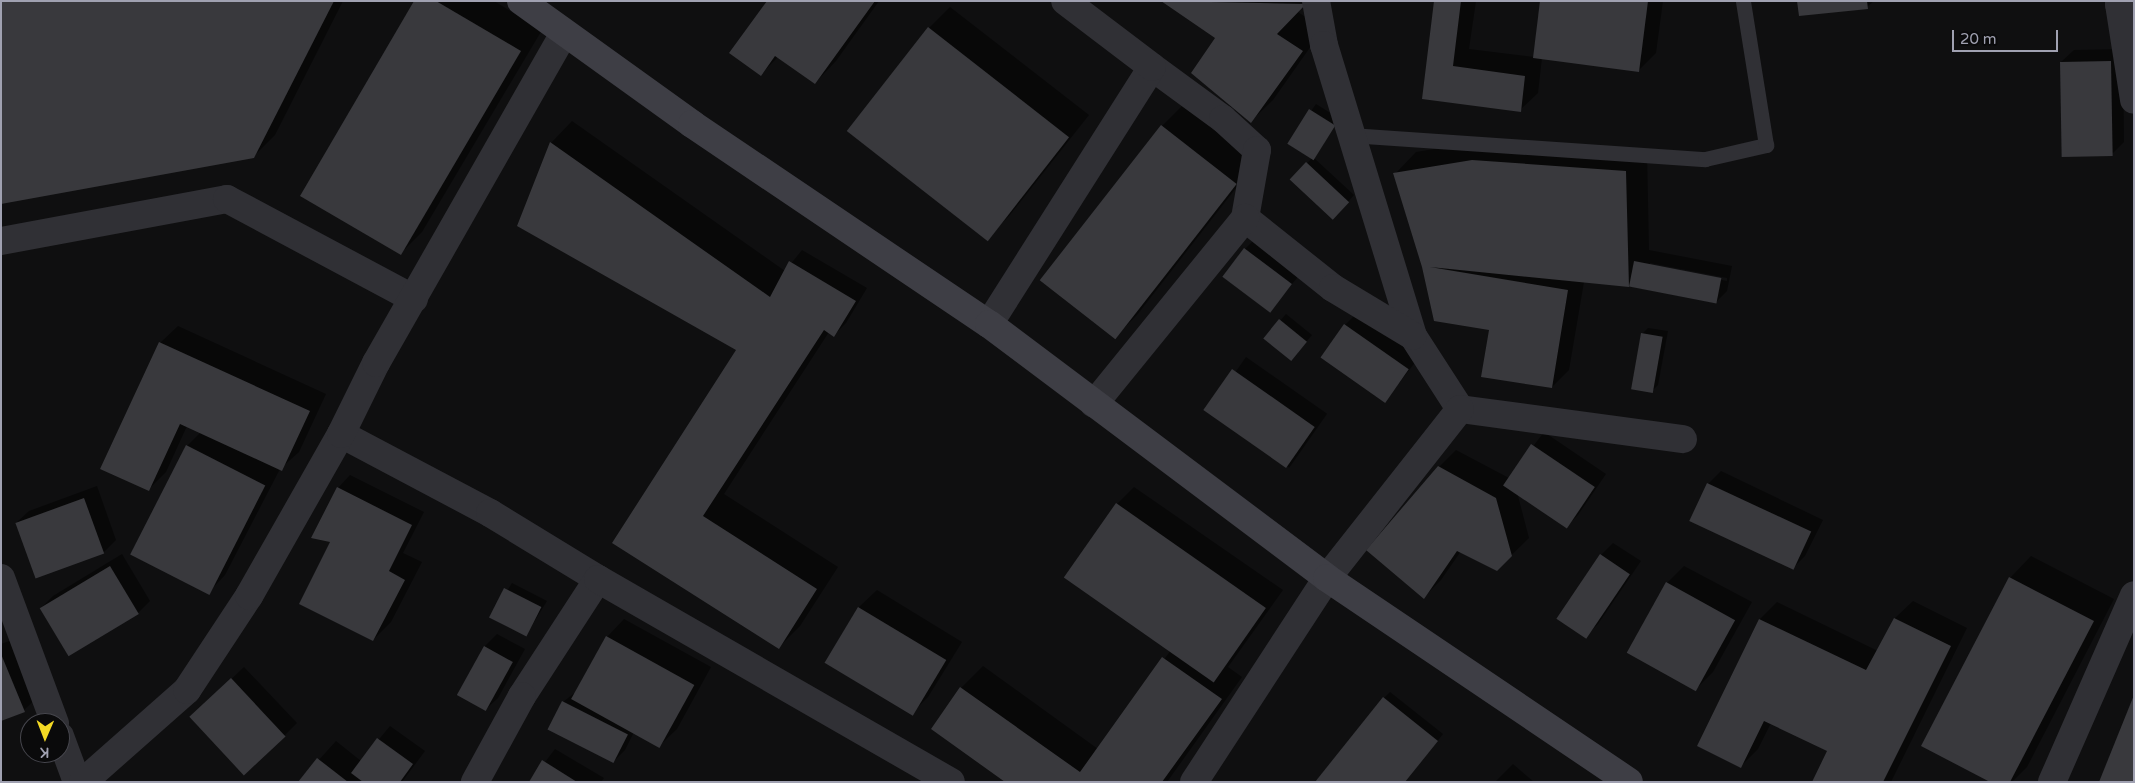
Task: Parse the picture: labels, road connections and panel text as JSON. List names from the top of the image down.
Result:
{
  "scale_bar": "20 m",
  "north": "bottom"
}
